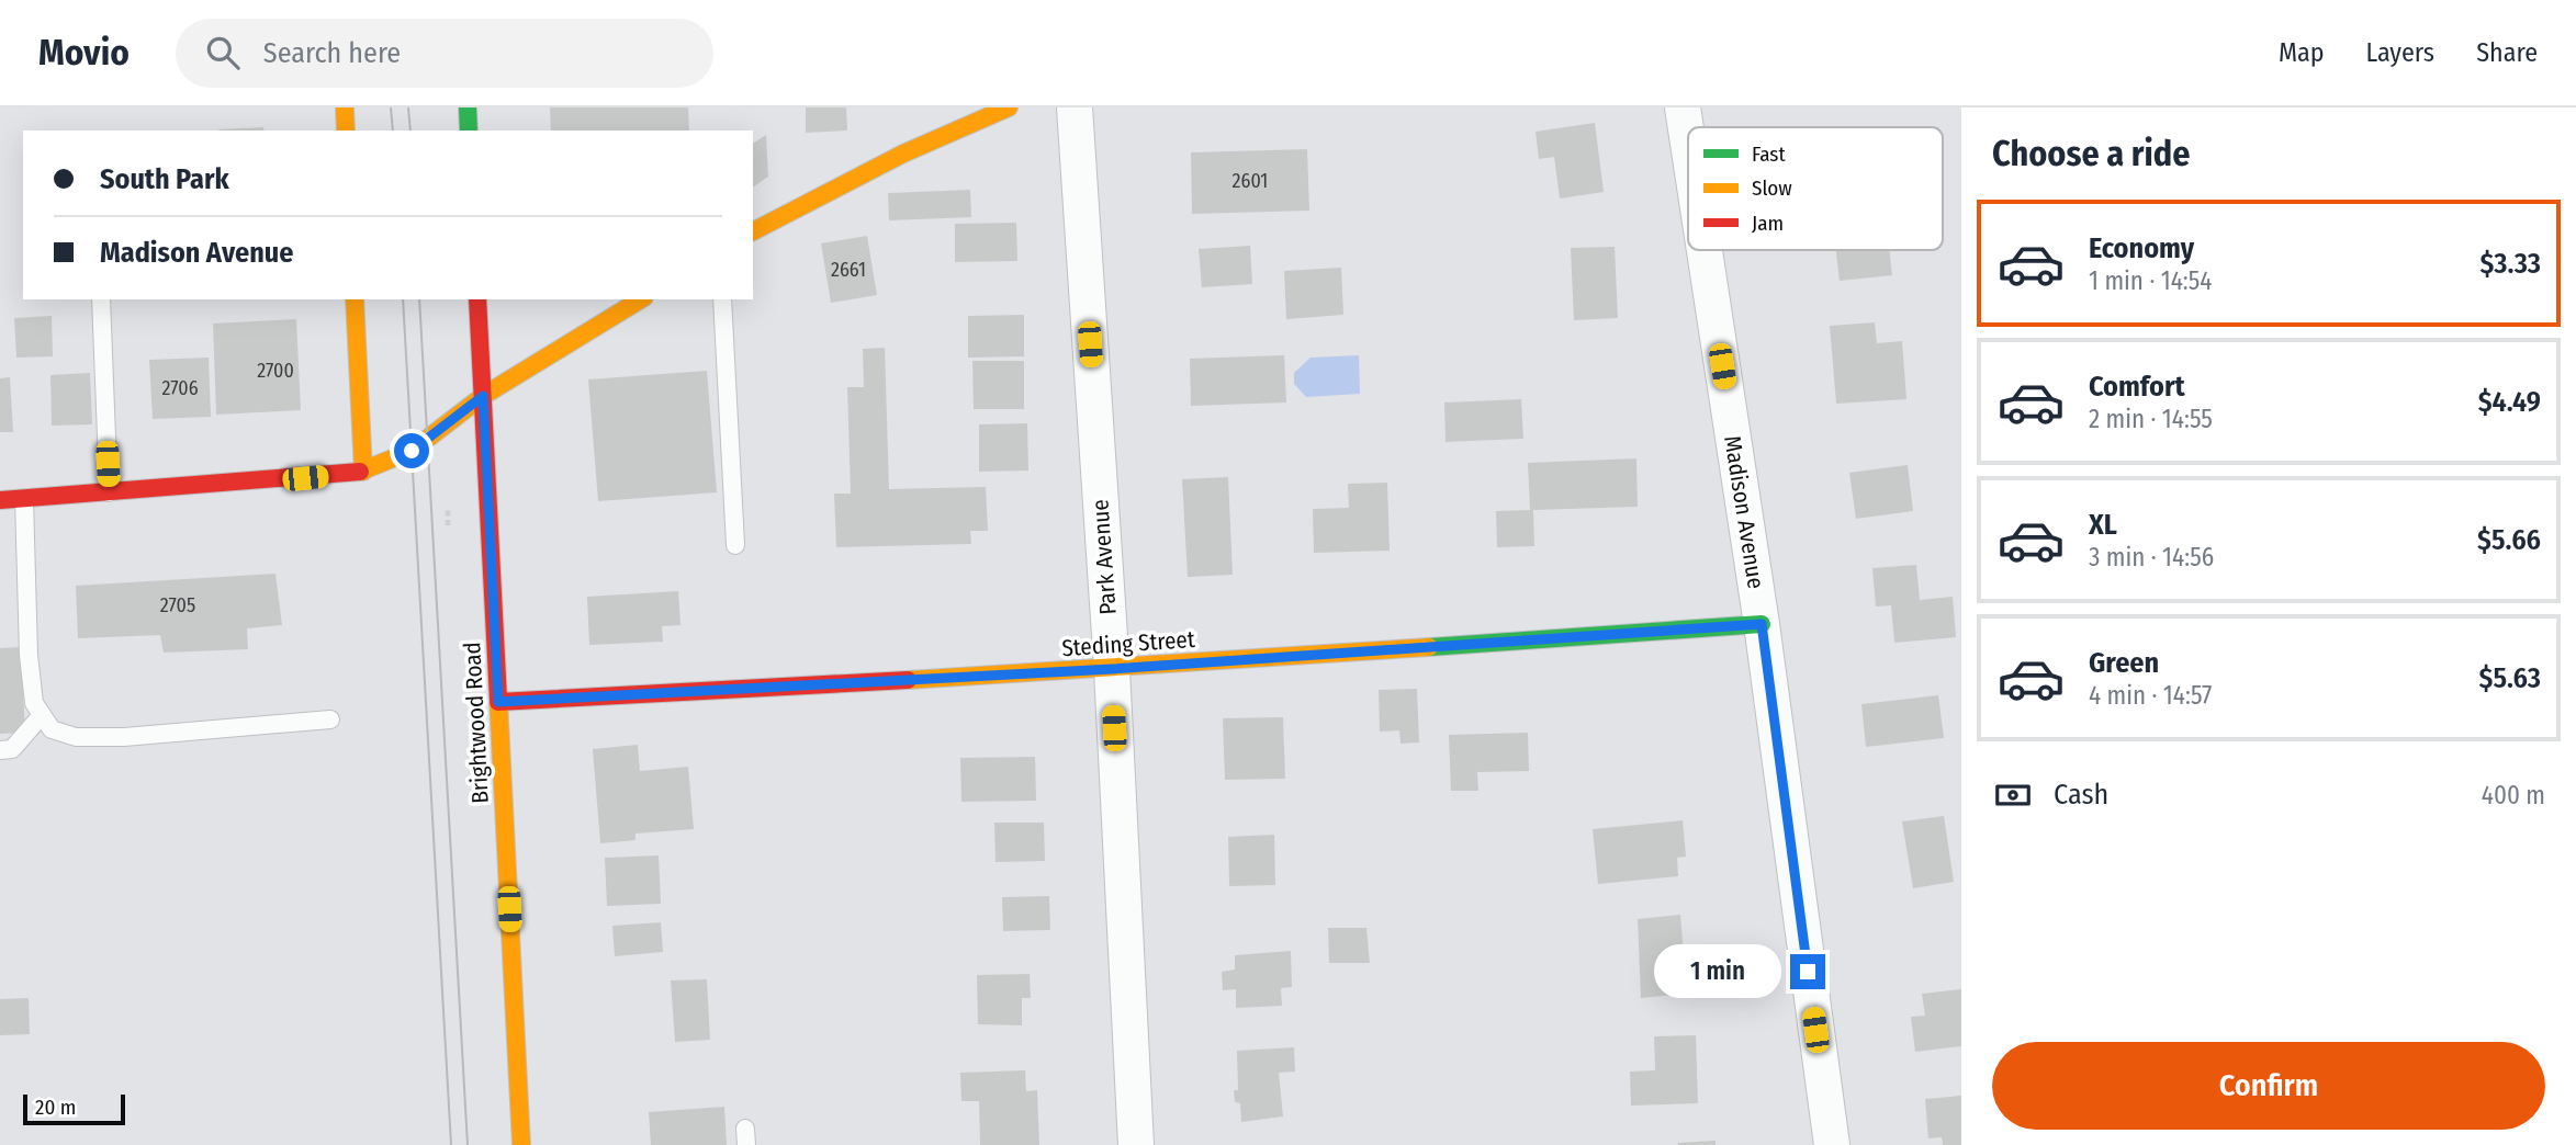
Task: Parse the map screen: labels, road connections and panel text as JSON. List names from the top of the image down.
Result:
{
  "streets": {
    "street": [
      "Madison Avenue",
      "Park Avenue",
      "Steding Street",
      "Brightwood Road"
    ]
  },
  "crossings": [
    ["Madison Avenue", "Steding Street"],
    ["Park Avenue", "Steding Street"],
    ["Steding Street", "Brightwood Road"]
  ],
  "house_numbers": [
    "2601",
    "2661",
    "2700",
    "2706",
    "2705"
  ],
  "legend": ["Fast", "Slow", "Jam"],
  "scale_bar": "20 m",
  "page": {
    "header": "Movio",
    "search": "Search here",
    "nav": ["Map", "Layers", "Share"],
    "heading": "Choose a ride",
    "banner": ["South Park", "Madison Avenue"],
    "list": [
      {
        "name": "Economy",
        "note": "1 min · 14:54",
        "value": "$3.33"
      },
      {
        "name": "Comfort",
        "note": "2 min · 14:55",
        "value": "$4.49"
      },
      {
        "name": "XL",
        "note": "3 min · 14:56",
        "value": "$5.66"
      },
      {
        "name": "Green",
        "note": "4 min · 14:57",
        "value": "$5.63"
      }
    ],
    "pay": ["Cash", "400 m"],
    "bubble": "1 min",
    "buttons": "Confirm",
    "scale": "20 m"
  }
}
